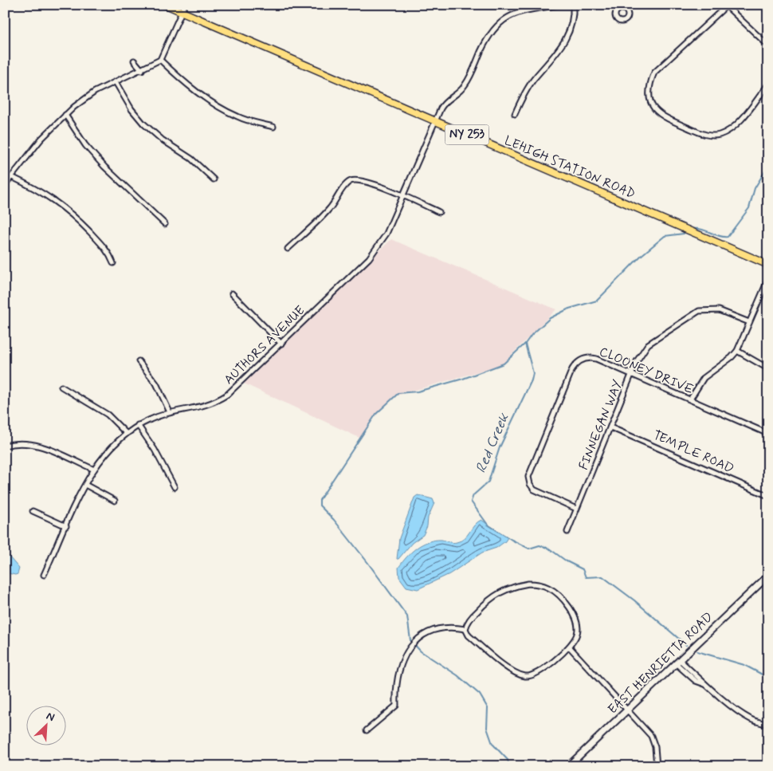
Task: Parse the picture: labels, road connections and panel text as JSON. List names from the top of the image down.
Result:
{
  "streets": {
    "main road": ["NY 253", "LEHIGH STATION ROAD", "EAST HENRIETTA ROAD"],
    "street": [
      "AUTHORS AVENUE",
      "CLOONEY DRIVE",
      "FINNEGAN WAY",
      "TEMPLE ROAD"
    ]
  },
  "crossings": [
    ["LEHIGH STATION ROAD", "AUTHORS AVENUE"],
    ["CLOONEY DRIVE", "FINNEGAN WAY"],
    ["FINNEGAN WAY", "TEMPLE ROAD"]
  ],
  "water": ["Red Creek"],
  "north": "top right"
}
